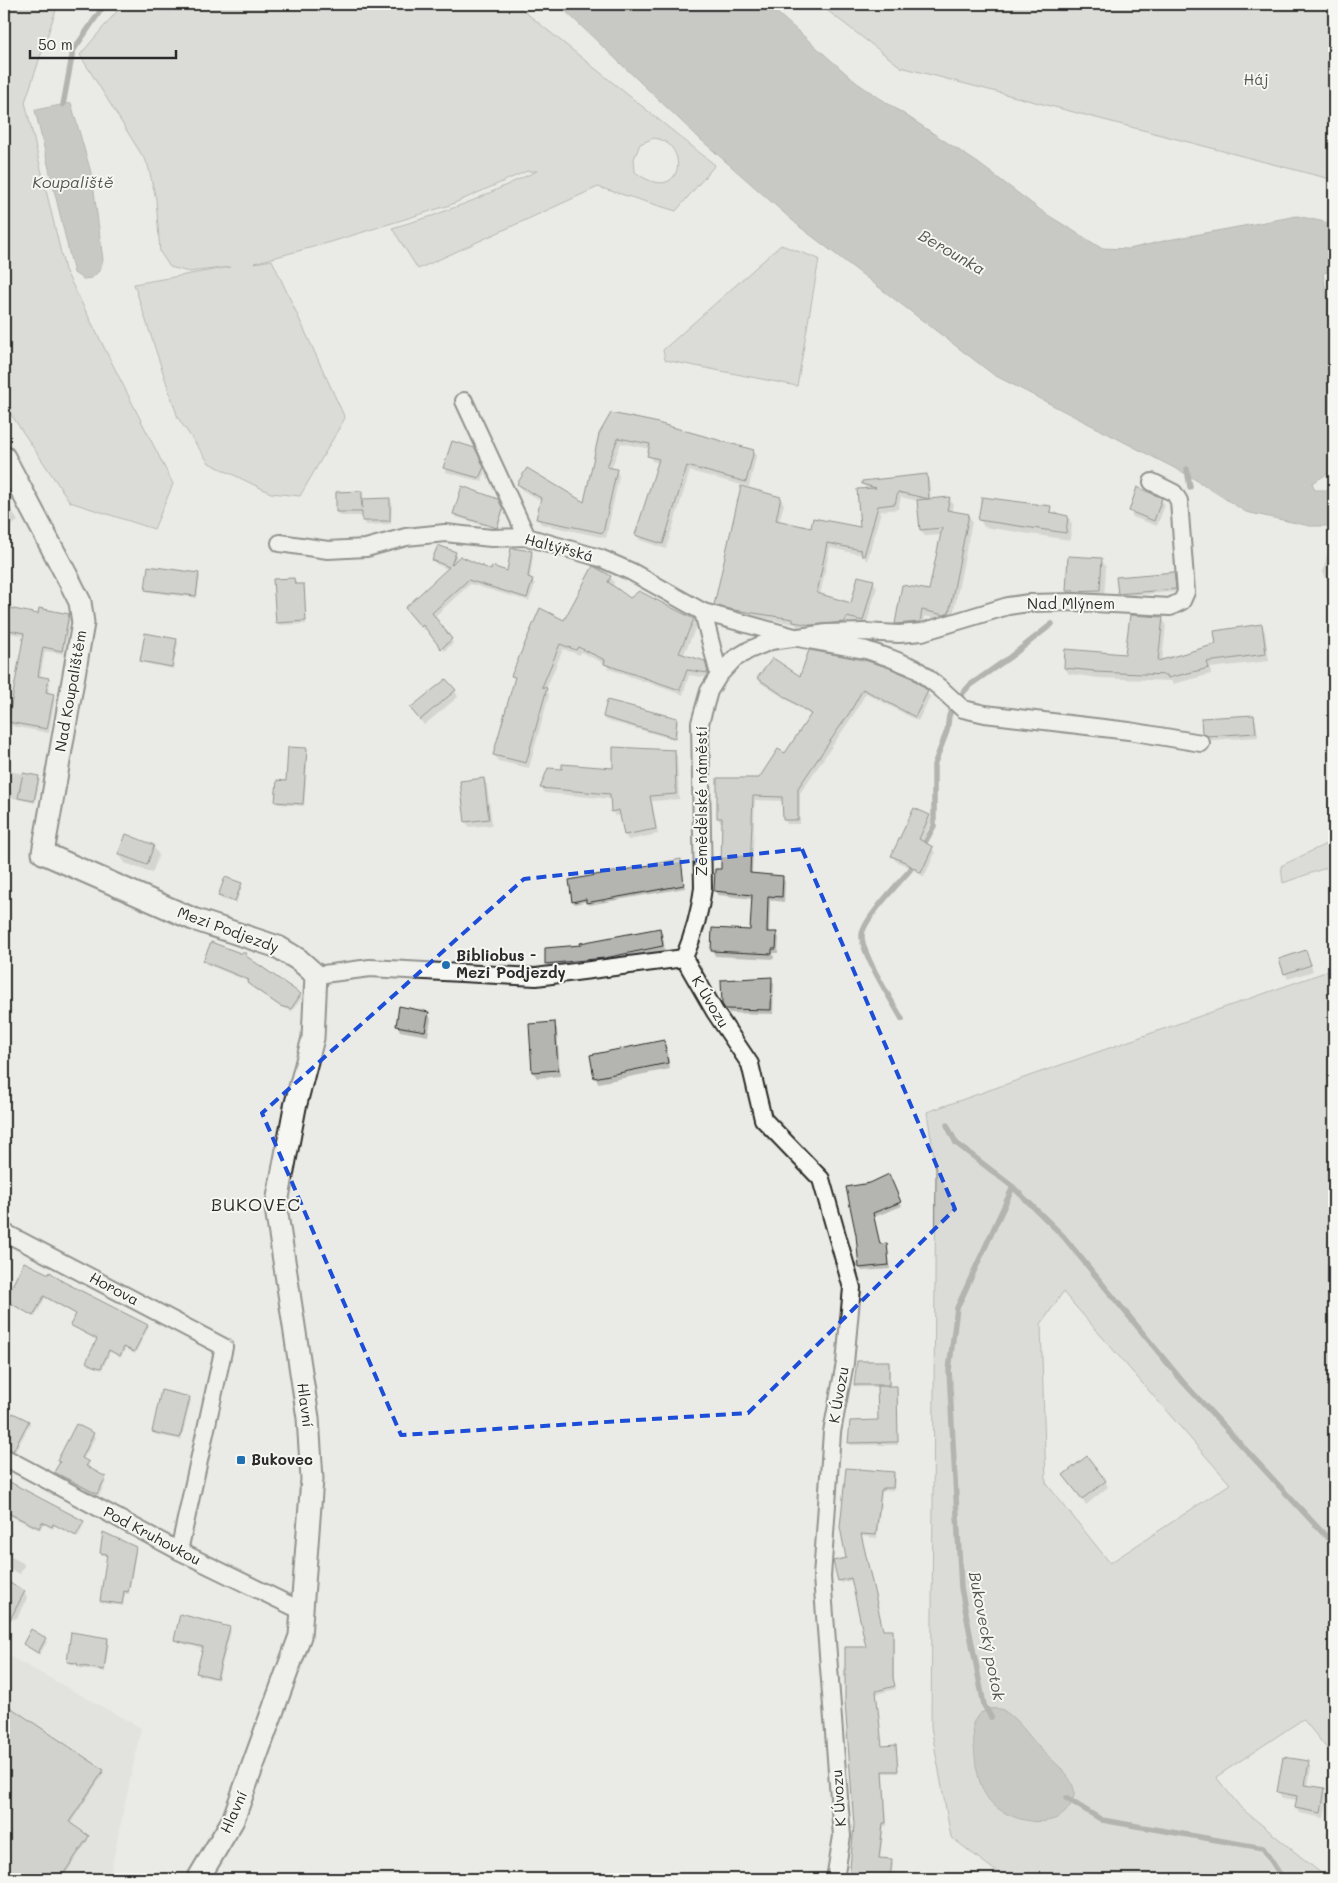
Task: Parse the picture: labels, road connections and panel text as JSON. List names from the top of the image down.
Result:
{
  "streets": {
    "street": [
      "Haltýřská",
      "Nad Mlýnem",
      "Nad Koupalištěm",
      "Zemědělské náměstí",
      "Mezi Podjezdy",
      "K Úvozu",
      "Horova",
      "Hlavní",
      "Pod Kruhovkou"
    ]
  },
  "crossings": [
    ["Haltýřská", "Nad Mlýnem"],
    ["Haltýřská", "Zemědělské náměstí"],
    ["Nad Mlýnem", "Zemědělské náměstí"],
    ["Nad Koupalištěm", "Mezi Podjezdy"],
    ["Zemědělské náměstí", "K Úvozu"],
    ["Mezi Podjezdy", "Hlavní"],
    ["Horova", "Pod Kruhovkou"],
    ["Hlavní", "Pod Kruhovkou"]
  ],
  "districts": ["BUKOVEC"],
  "water": ["Koupaliště", "Berounka", "Bukovecký potok"],
  "parks": ["Háj"],
  "places": {
    "other": ["Bibliobus - Mezi Podjezdy"],
    "transit": ["Bukovec"]
  },
  "scale_bar": "50 m"
}
